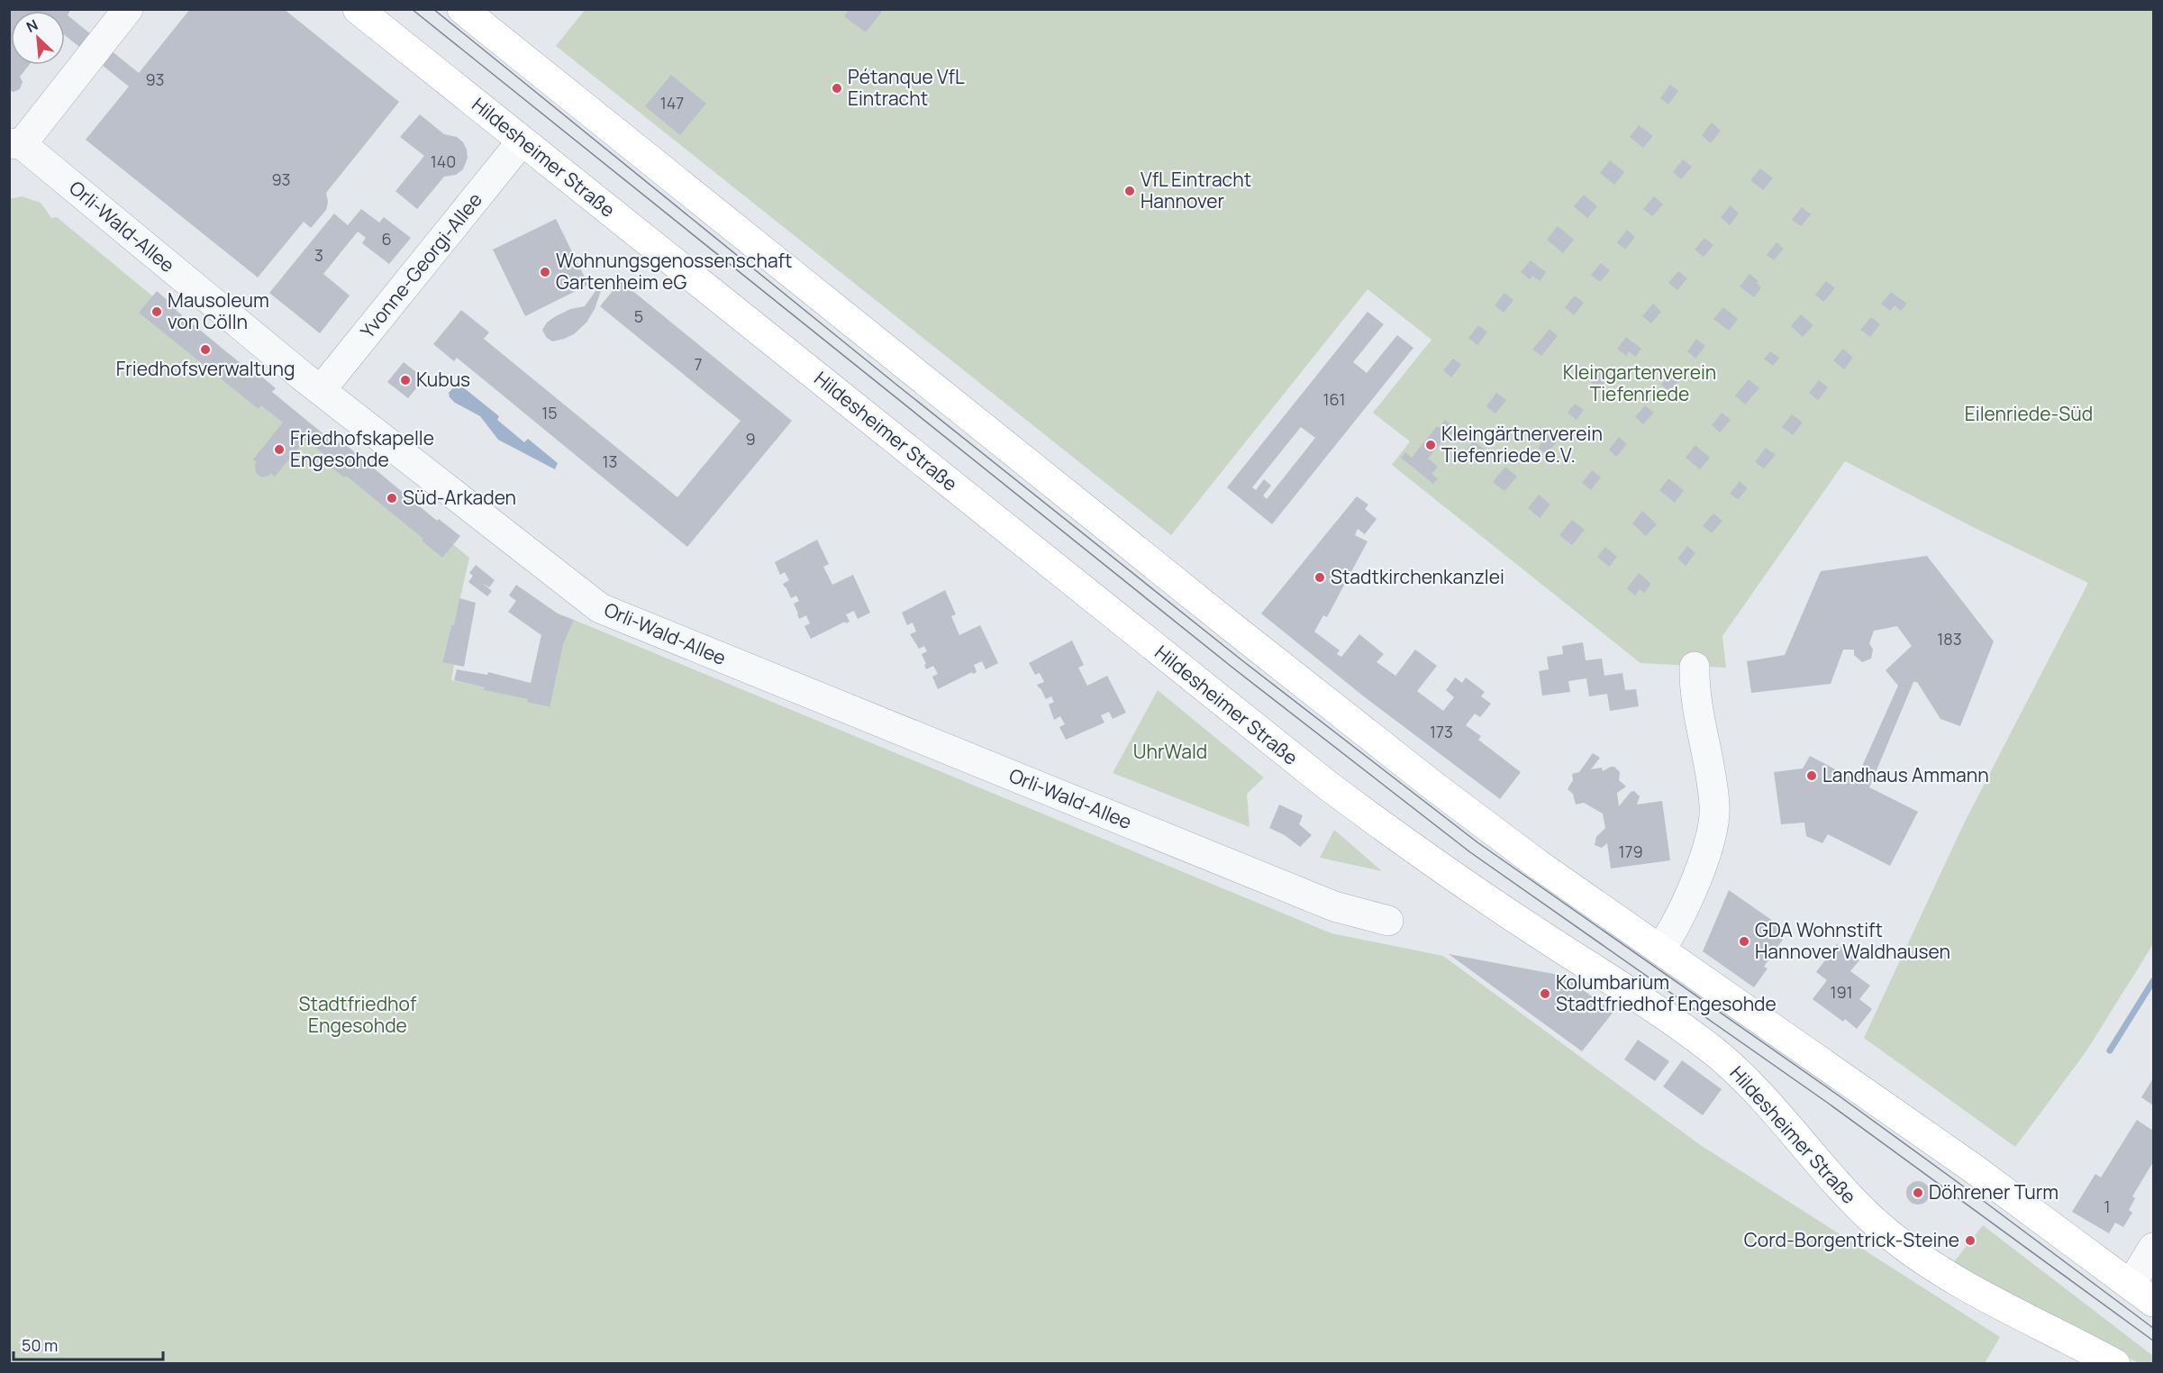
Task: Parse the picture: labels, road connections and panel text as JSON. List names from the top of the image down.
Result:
{
  "streets": {
    "main road": ["Hildesheimer Straße"],
    "street": ["Orli-Wald-Allee", "Yvonne-Georgi-Allee"]
  },
  "crossings": [
    ["Hildesheimer Straße", "Yvonne-Georgi-Allee"],
    ["Orli-Wald-Allee", "Yvonne-Georgi-Allee"]
  ],
  "parks": [
    "Kleingartenverein Tiefenriede",
    "Eilenriede-Süd",
    "UhrWald",
    "Stadtfriedhof Engesohde"
  ],
  "places": [
    "Pétanque VfL Eintracht",
    "VfL Eintracht Hannover",
    "Wohnungsgenossenschaft Gartenheim eG",
    "Mausoleum von Cölln",
    "Friedhofsverwaltung",
    "Kubus",
    "Kleingärtnerverein Tiefenriede e.V.",
    "Friedhofskapelle Engesohde",
    "Süd-Arkaden",
    "Stadtkirchenkanzlei",
    "Landhaus Ammann",
    "GDA Wohnstift Hannover Waldhausen",
    "Kolumbarium Stadtfriedhof Engesohde",
    "Döhrener Turm",
    "Cord-Borgentrick-Steine"
  ],
  "house_numbers": [
    "93",
    "147",
    "140",
    "93",
    "6",
    "3",
    "5",
    "7",
    "161",
    "15",
    "9",
    "13",
    "183",
    "173",
    "179",
    "191",
    "1"
  ],
  "scale_bar": "50 m",
  "north": "top left"
}
